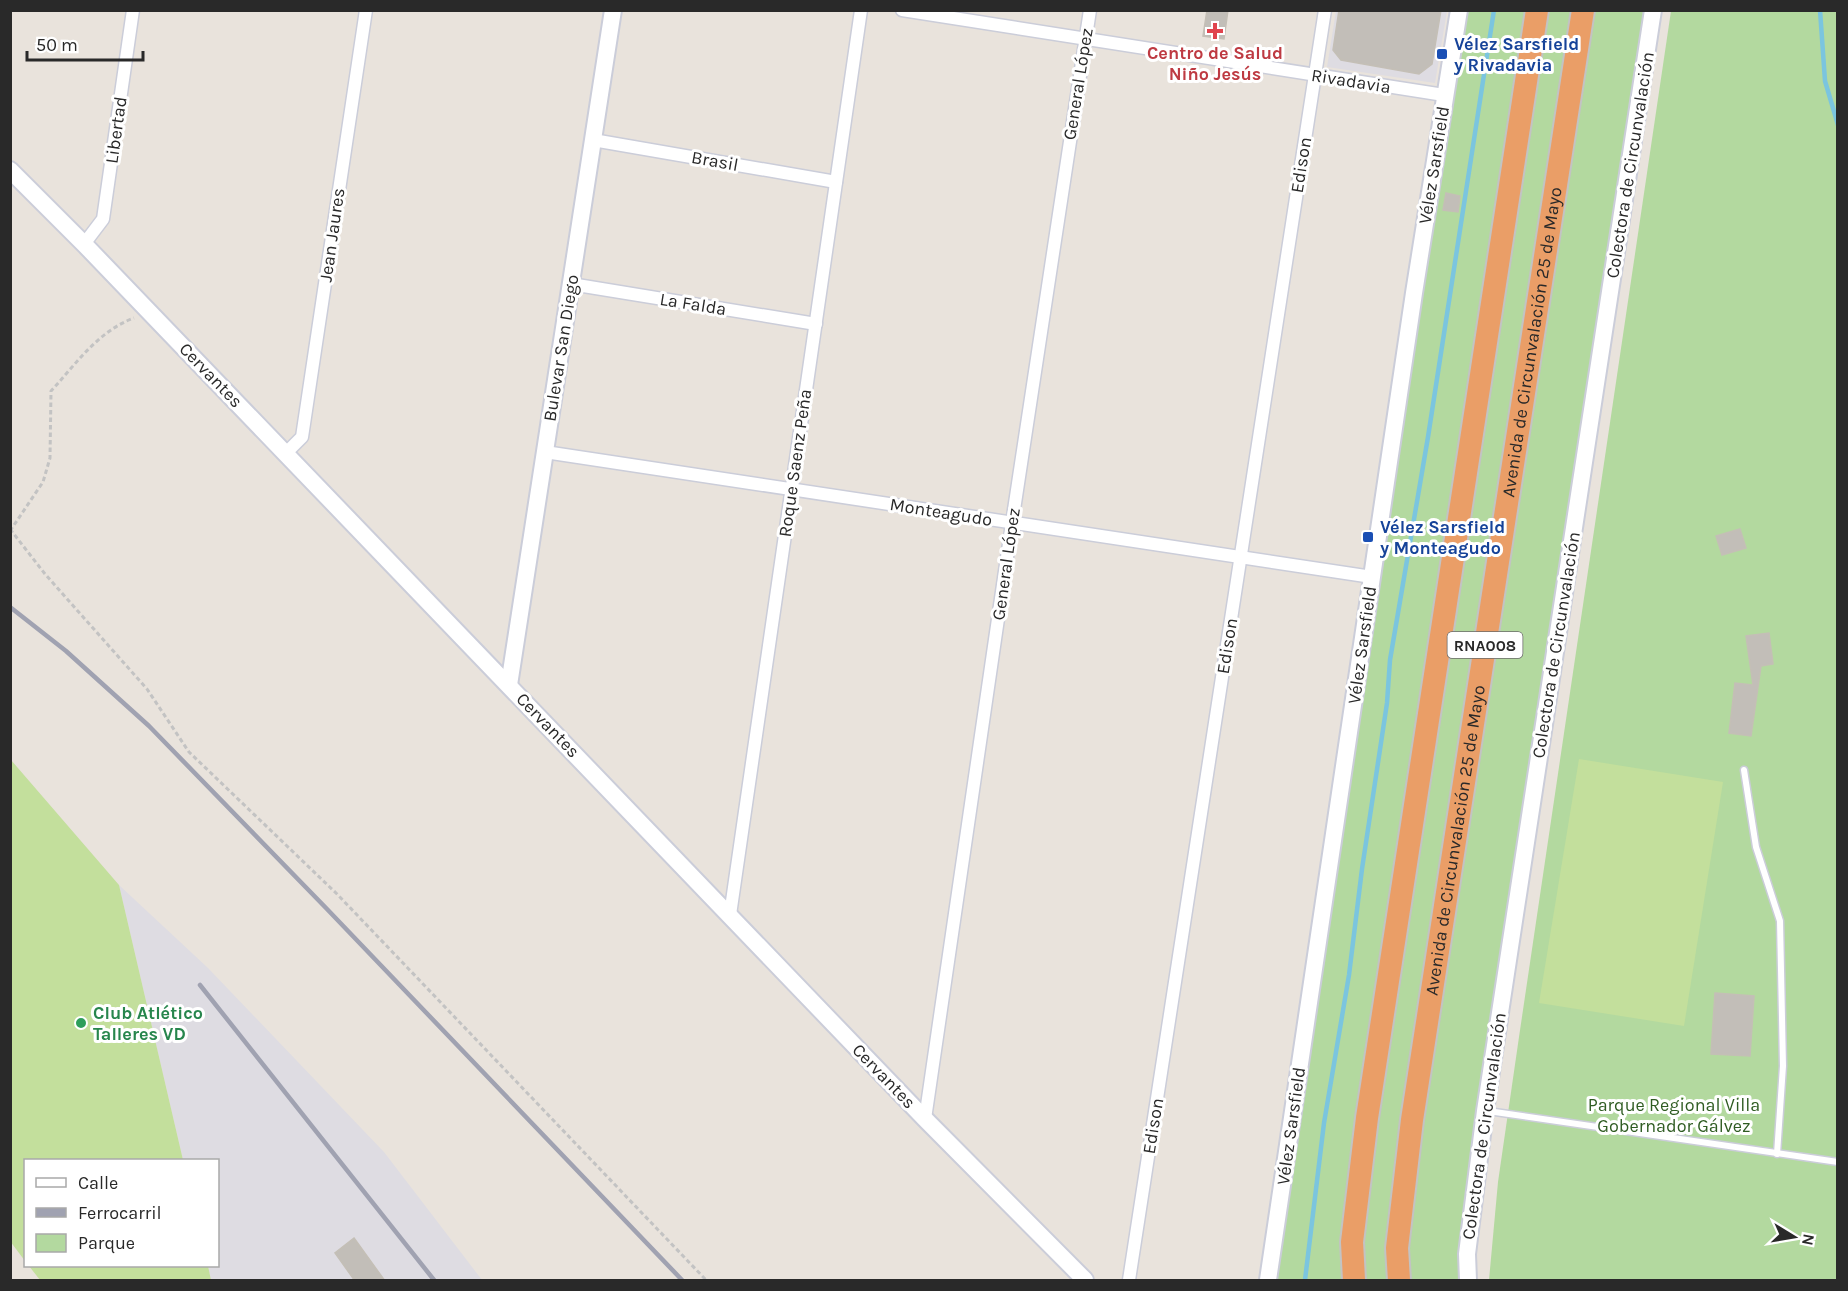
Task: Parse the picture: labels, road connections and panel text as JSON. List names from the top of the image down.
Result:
{
  "streets": {
    "highway": ["Avenida de Circunvalación 25 de Mayo", "RNA008"],
    "main road": [
      "Vélez Sarsfield",
      "Colectora de Circunvalación",
      "Bulevar San Diego",
      "Cervantes"
    ],
    "street": [
      "Rivadavia",
      "General López",
      "Libertad",
      "Brasil",
      "Edison",
      "Jean Jaures",
      "La Falda",
      "Roque Saenz Peña",
      "Monteagudo"
    ]
  },
  "crossings": [
    ["Rivadavia", "General López"],
    ["Rivadavia", "Edison"],
    ["Rivadavia", "Vélez Sarsfield"],
    ["General López", "Cervantes"],
    ["General López", "Monteagudo"],
    ["Libertad", "Cervantes"],
    ["Brasil", "Bulevar San Diego"],
    ["Brasil", "Roque Saenz Peña"],
    ["Edison", "Monteagudo"],
    ["Vélez Sarsfield", "Monteagudo"],
    ["Jean Jaures", "Cervantes"],
    ["La Falda", "Bulevar San Diego"],
    ["La Falda", "Roque Saenz Peña"],
    ["Bulevar San Diego", "Cervantes"],
    ["Bulevar San Diego", "Monteagudo"],
    ["Cervantes", "Roque Saenz Peña"],
    ["Roque Saenz Peña", "Monteagudo"]
  ],
  "parks": ["Parque Regional Villa Gobernador Gálvez"],
  "places": {
    "health": ["Centro de Salud Niño Jesús"],
    "transit": ["Vélez Sarsfield y Rivadavia", "Vélez Sarsfield y Monteagudo"],
    "other": ["Club Atlético Talleres VD"]
  },
  "legend": ["Calle", "Ferrocarril", "Parque"],
  "scale_bar": "50 m",
  "north": "right"
}
